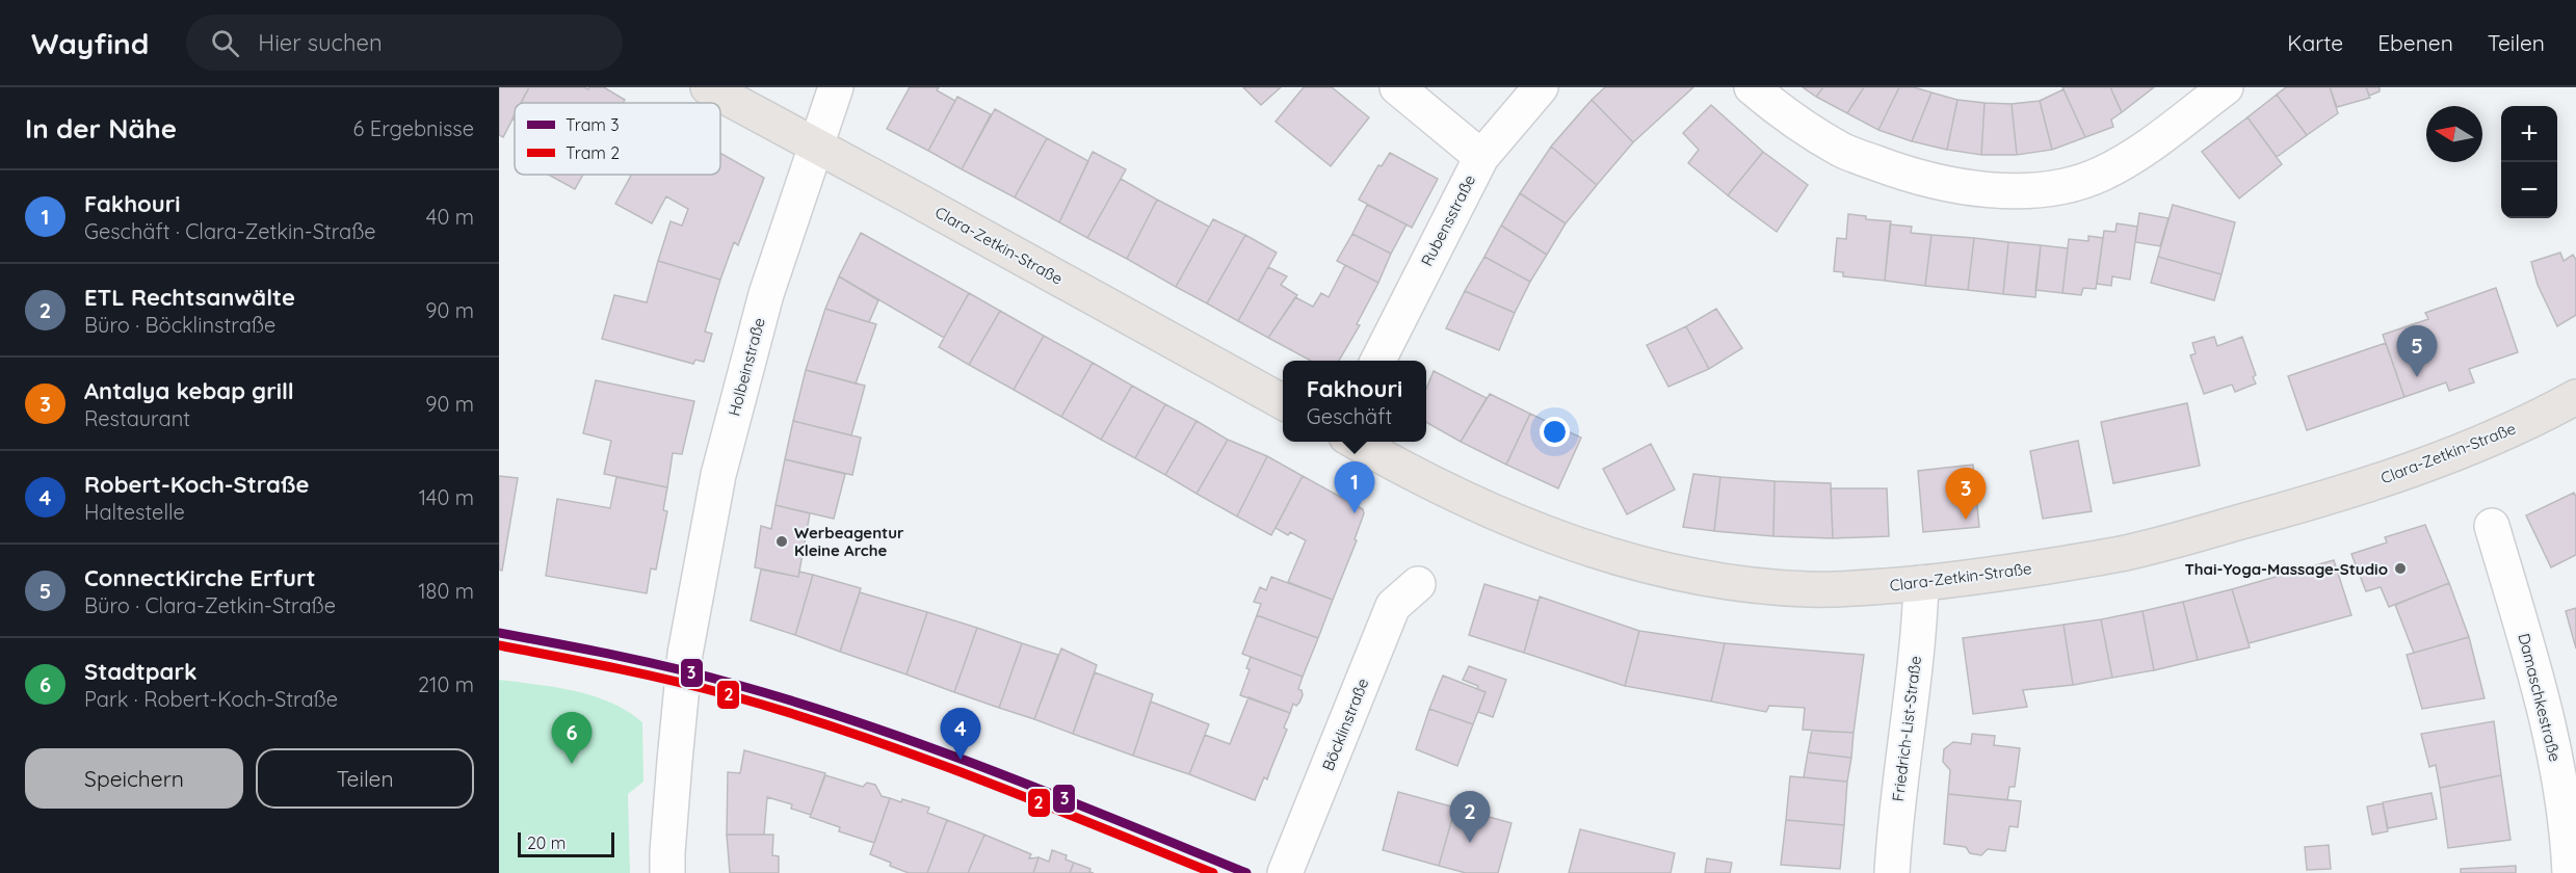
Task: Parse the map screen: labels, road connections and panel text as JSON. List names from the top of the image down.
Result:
{
  "streets": {
    "main road": ["Clara-Zetkin-Straße"],
    "street": [
      "Rubensstraße",
      "Holbeinstraße",
      "Damaschkestraße",
      "Böcklinstraße",
      "Friedrich-List-Straße"
    ]
  },
  "crossings": [
    ["Clara-Zetkin-Straße", "Holbeinstraße"],
    ["Clara-Zetkin-Straße", "Friedrich-List-Straße"]
  ],
  "places": ["Werbeagentur Kleine Arche", "Thai-Yoga-Massage-Studio"],
  "lines": ["tram line 3", "tram line 2"],
  "legend": ["Tram 3", "Tram 2"],
  "scale_bar": "20 m",
  "north": "left",
  "page": {
    "header": "Wayfind",
    "search": "Hier suchen",
    "nav": ["Karte", "Ebenen", "Teilen"],
    "heading": ["In der Nähe", "6 Ergebnisse"],
    "map_buttons": ["+", "−"],
    "list": [
      {
        "mark": "1",
        "name": "Fakhouri",
        "note": "Geschäft · Clara-Zetkin-Straße",
        "value": "40 m"
      },
      {
        "mark": "2",
        "name": "ETL Rechtsanwälte",
        "note": "Büro · Böcklinstraße",
        "value": "90 m"
      },
      {
        "mark": "3",
        "name": "Antalya kebap grill",
        "note": "Restaurant",
        "value": "90 m"
      },
      {
        "mark": "4",
        "name": "Robert-Koch-Straße",
        "note": "Haltestelle",
        "value": "140 m"
      },
      {
        "mark": "5",
        "name": "ConnectKirche Erfurt",
        "note": "Büro · Clara-Zetkin-Straße",
        "value": "180 m"
      },
      {
        "mark": "6",
        "name": "Stadtpark",
        "note": "Park · Robert-Koch-Straße",
        "value": "210 m"
      }
    ],
    "pins": [
      "5",
      "1",
      "3",
      "4",
      "6",
      "2"
    ],
    "popup": ["Fakhouri", "Geschäft"],
    "buttons": ["Speichern", "Teilen"],
    "scale": "20 m"
  }
}
